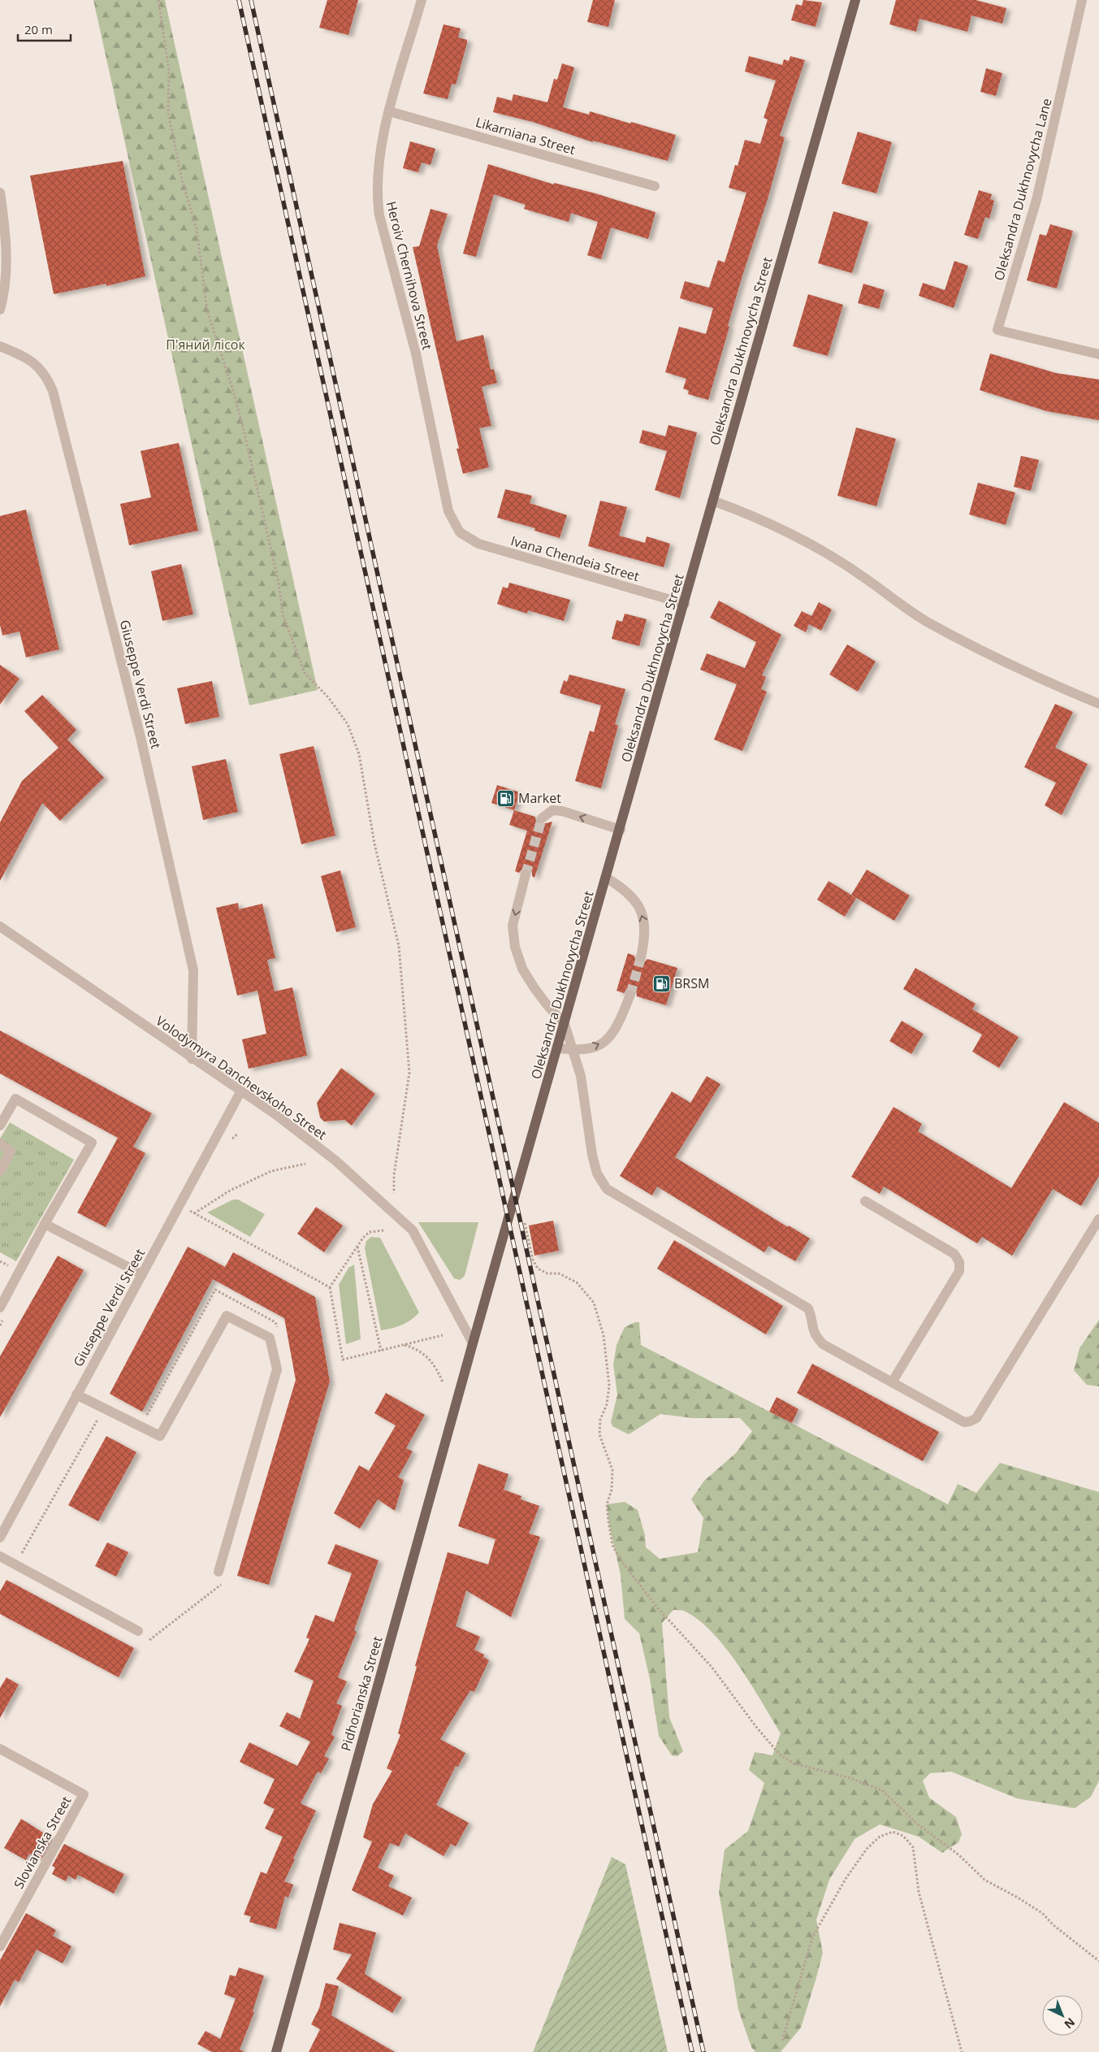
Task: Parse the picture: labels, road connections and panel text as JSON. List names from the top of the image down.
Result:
{
  "streets": {
    "main road": ["Oleksandra Dukhnovycha Street", "Pidhorianska Street"],
    "street": [
      "Likarniana Street",
      "Oleksandra Dukhnovycha Lane",
      "Heroiv Chernihova Street",
      "Ivana Chendeia Street",
      "Giuseppe Verdi Street",
      "Volodymyra Danchevskoho Street",
      "Slovianska Street"
    ]
  },
  "crossings": [
    ["Likarniana Street", "Heroiv Chernihova Street"],
    ["Heroiv Chernihova Street", "Ivana Chendeia Street"],
    ["Oleksandra Dukhnovycha Street", "Ivana Chendeia Street"],
    ["Oleksandra Dukhnovycha Street", "Volodymyra Danchevskoho Street"],
    ["Oleksandra Dukhnovycha Street", "Pidhorianska Street"],
    ["Giuseppe Verdi Street", "Volodymyra Danchevskoho Street"],
    ["Volodymyra Danchevskoho Street", "Pidhorianska Street"]
  ],
  "parks": ["П'яний лісок"],
  "places": {
    "fuel station": ["Market", "BRSM"]
  },
  "scale_bar": "20 m",
  "north": "bottom right"
}
